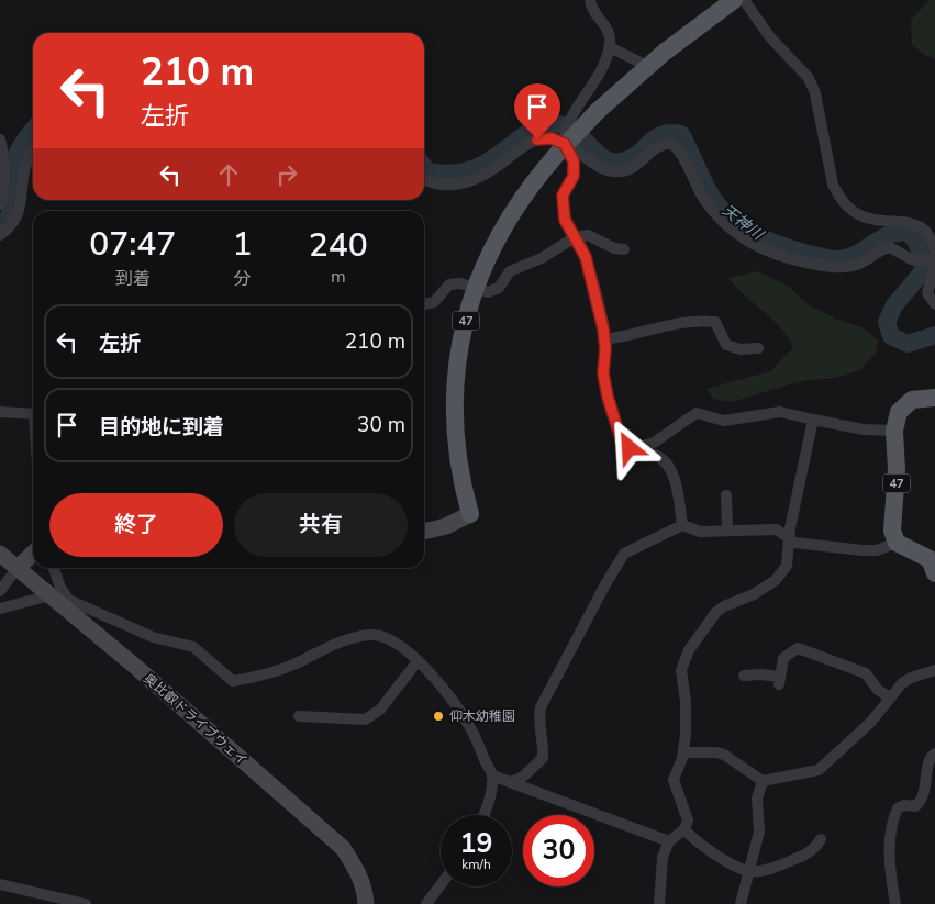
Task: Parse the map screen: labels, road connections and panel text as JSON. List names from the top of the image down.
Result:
{
  "streets": {
    "main road": ["47"],
    "street": ["奥比叡ドライブウェイ"]
  },
  "water": ["天神川"],
  "places": ["仰木幼稚園"],
  "page": {
    "turn": ["210 m", "左折"],
    "eta": [
      "07:47",
      "到着",
      "1",
      "分",
      "240",
      "m"
    ],
    "list": [
      {
        "name": "左折",
        "value": "210 m"
      },
      {
        "name": "目的地に到着",
        "value": "30 m"
      }
    ],
    "buttons": ["終了", "共有"],
    "speed": "19 km/h",
    "limit": "30"
  }
}
